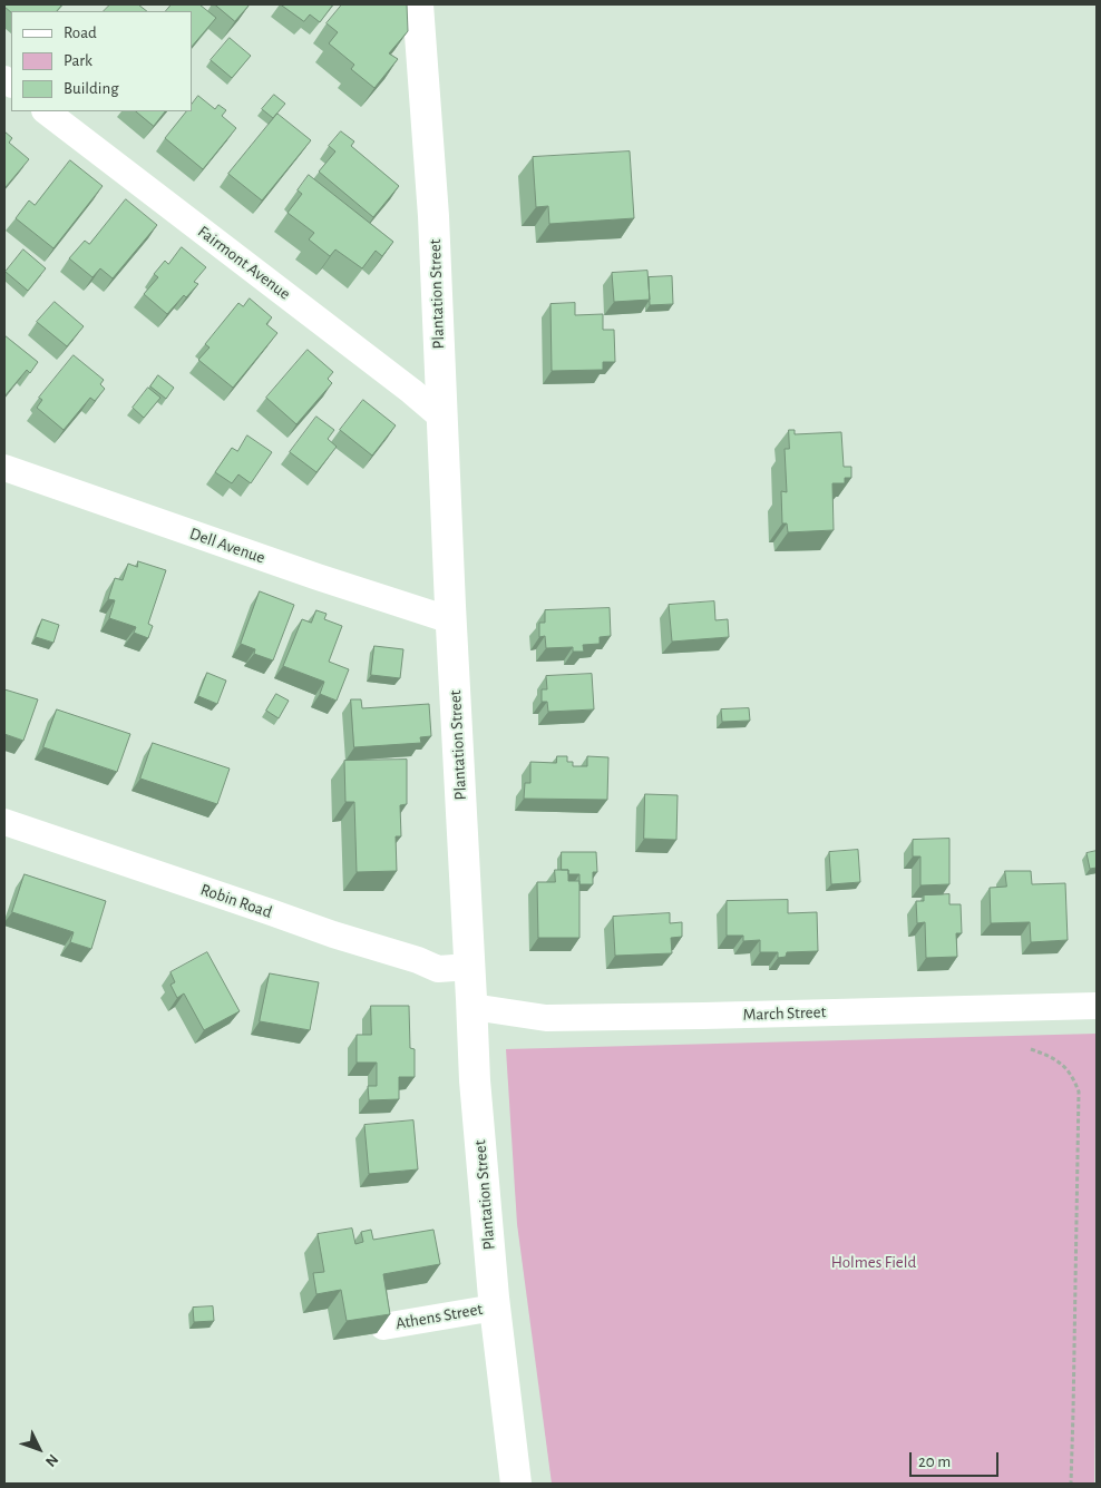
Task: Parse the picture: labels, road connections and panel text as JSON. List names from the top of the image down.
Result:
{
  "streets": {
    "street": [
      "Fairmont Avenue",
      "Plantation Street",
      "Dell Avenue",
      "Robin Road",
      "March Street",
      "Athens Street"
    ]
  },
  "crossings": [
    ["Fairmont Avenue", "Plantation Street"],
    ["Plantation Street", "Dell Avenue"],
    ["Plantation Street", "Robin Road"],
    ["Plantation Street", "March Street"],
    ["Plantation Street", "Athens Street"]
  ],
  "parks": ["Holmes Field"],
  "legend": ["Road", "Park", "Building"],
  "scale_bar": "20 m",
  "north": "bottom right"
}
